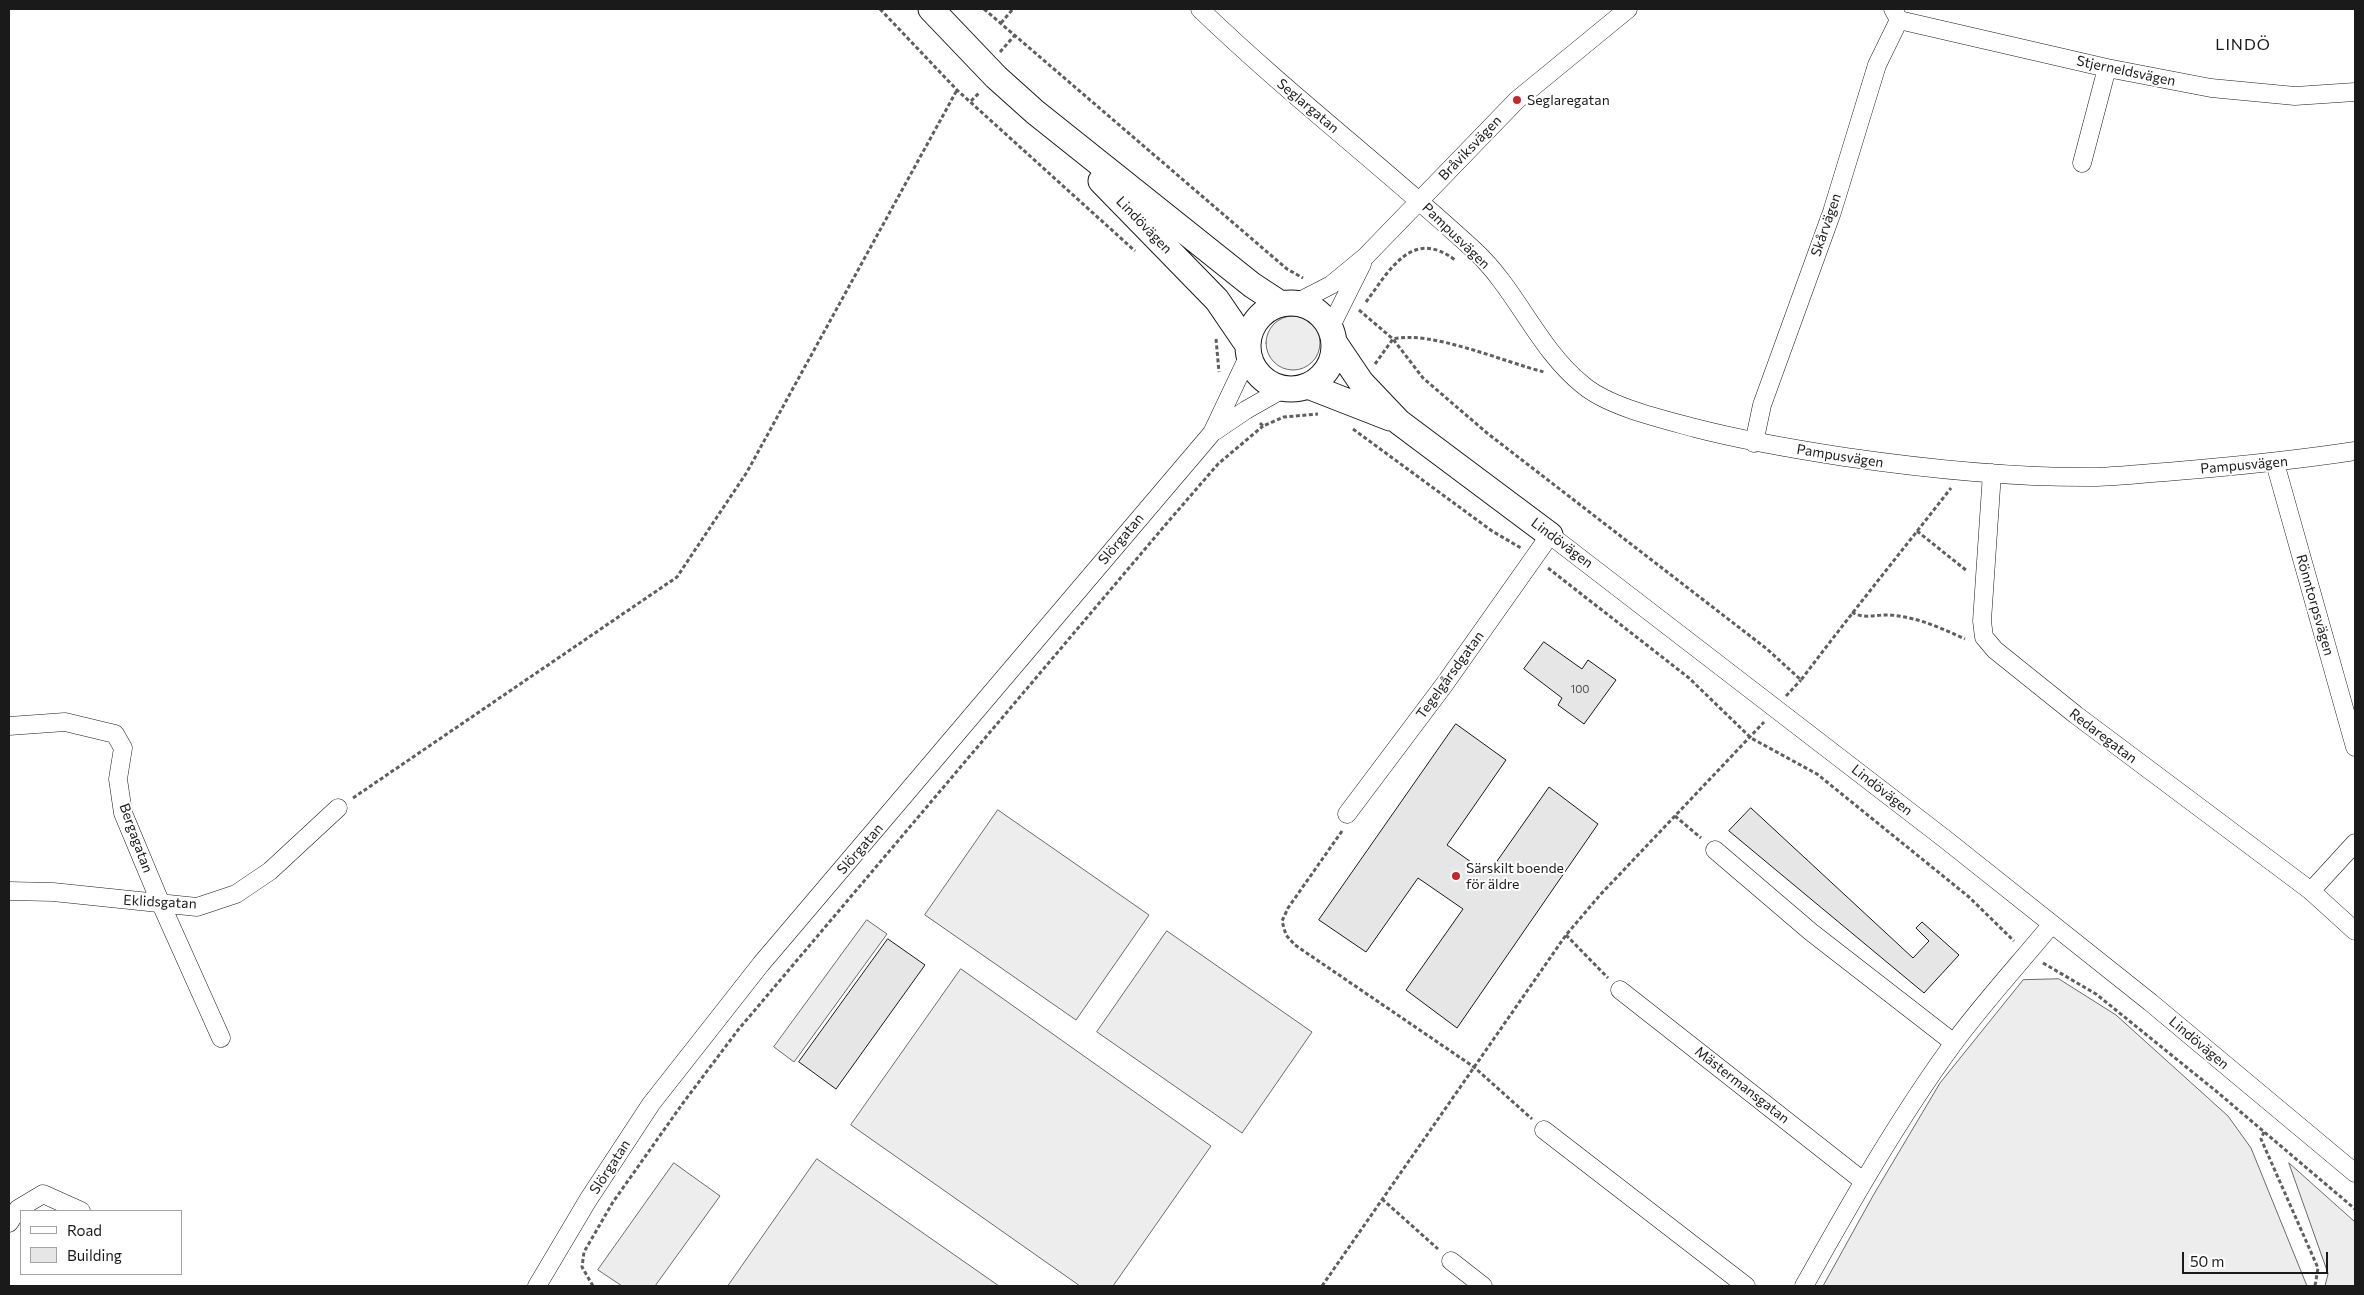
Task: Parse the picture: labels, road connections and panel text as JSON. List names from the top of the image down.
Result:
{
  "streets": {
    "main road": ["Lindövägen"],
    "street": [
      "Stjerneldsvägen",
      "Seglargatan",
      "Bråviksvägen",
      "Skårvägen",
      "Pampusvägen",
      "Slörgatan",
      "Rönntorpsvägen",
      "Tegelgårsdgatan",
      "Redaregatan",
      "Bergagatan",
      "Eklidsgatan",
      "Mästermansgatan"
    ]
  },
  "crossings": [
    ["Stjerneldsvägen", "Skårvägen"],
    ["Seglargatan", "Bråviksvägen"],
    ["Seglargatan", "Pampusvägen"],
    ["Bråviksvägen", "Lindövägen"],
    ["Bråviksvägen", "Pampusvägen"],
    ["Bråviksvägen", "Slörgatan"],
    ["Lindövägen", "Slörgatan"],
    ["Lindövägen", "Tegelgårsdgatan"],
    ["Skårvägen", "Pampusvägen"],
    ["Pampusvägen", "Rönntorpsvägen"],
    ["Bergagatan", "Eklidsgatan"]
  ],
  "districts": ["LINDÖ"],
  "places": ["Seglaregatan", "Särskilt boende för äldre"],
  "house_numbers": ["100"],
  "legend": ["Road", "Building"],
  "scale_bar": "50 m"
}
